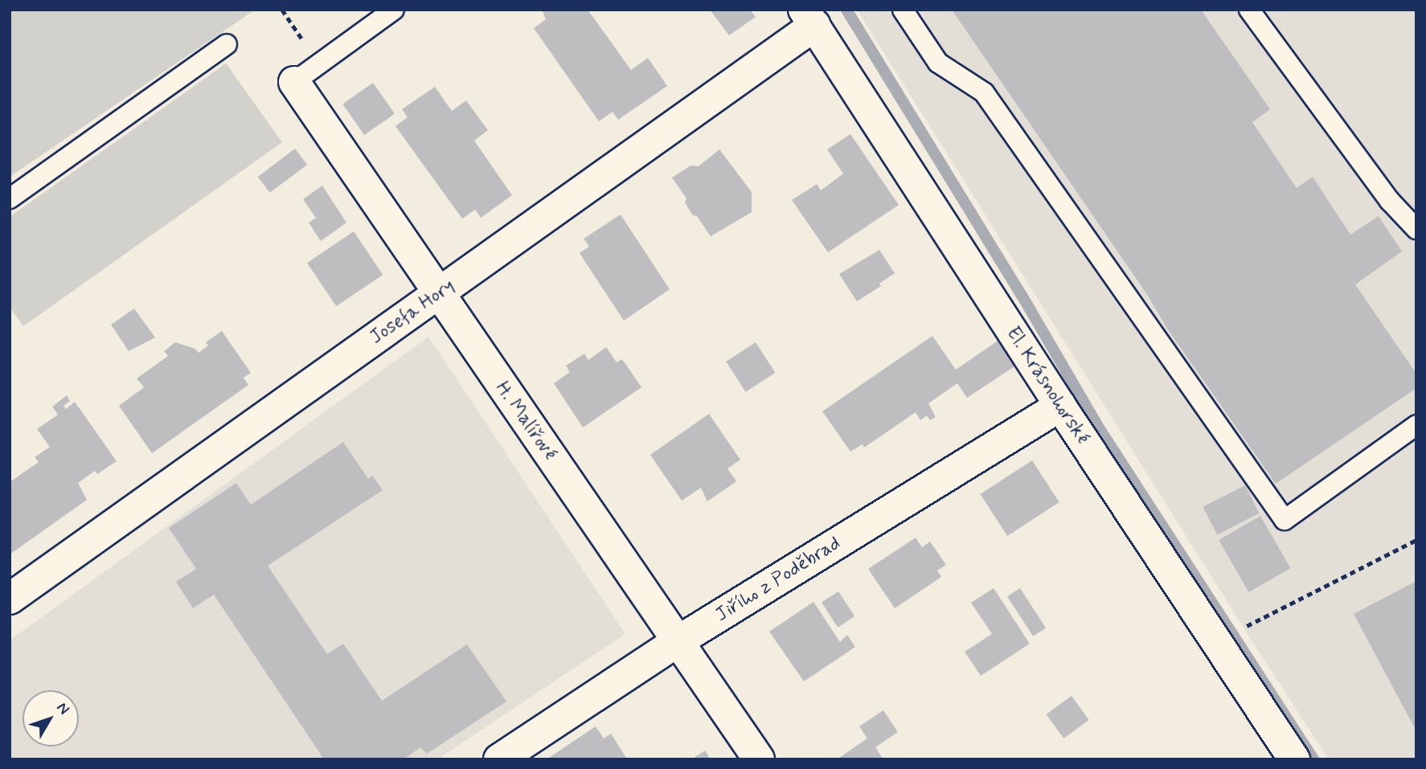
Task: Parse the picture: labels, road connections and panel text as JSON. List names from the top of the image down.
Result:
{
  "streets": {
    "street": [
      "Josefa Hory",
      "El. Krásnohorské",
      "H. Malířové",
      "Jiřího z Poděbrad"
    ]
  },
  "crossings": [
    ["Josefa Hory", "El. Krásnohorské"],
    ["Josefa Hory", "H. Malířové"],
    ["El. Krásnohorské", "Jiřího z Poděbrad"],
    ["H. Malířové", "Jiřího z Poděbrad"]
  ],
  "north": "top right"
}
